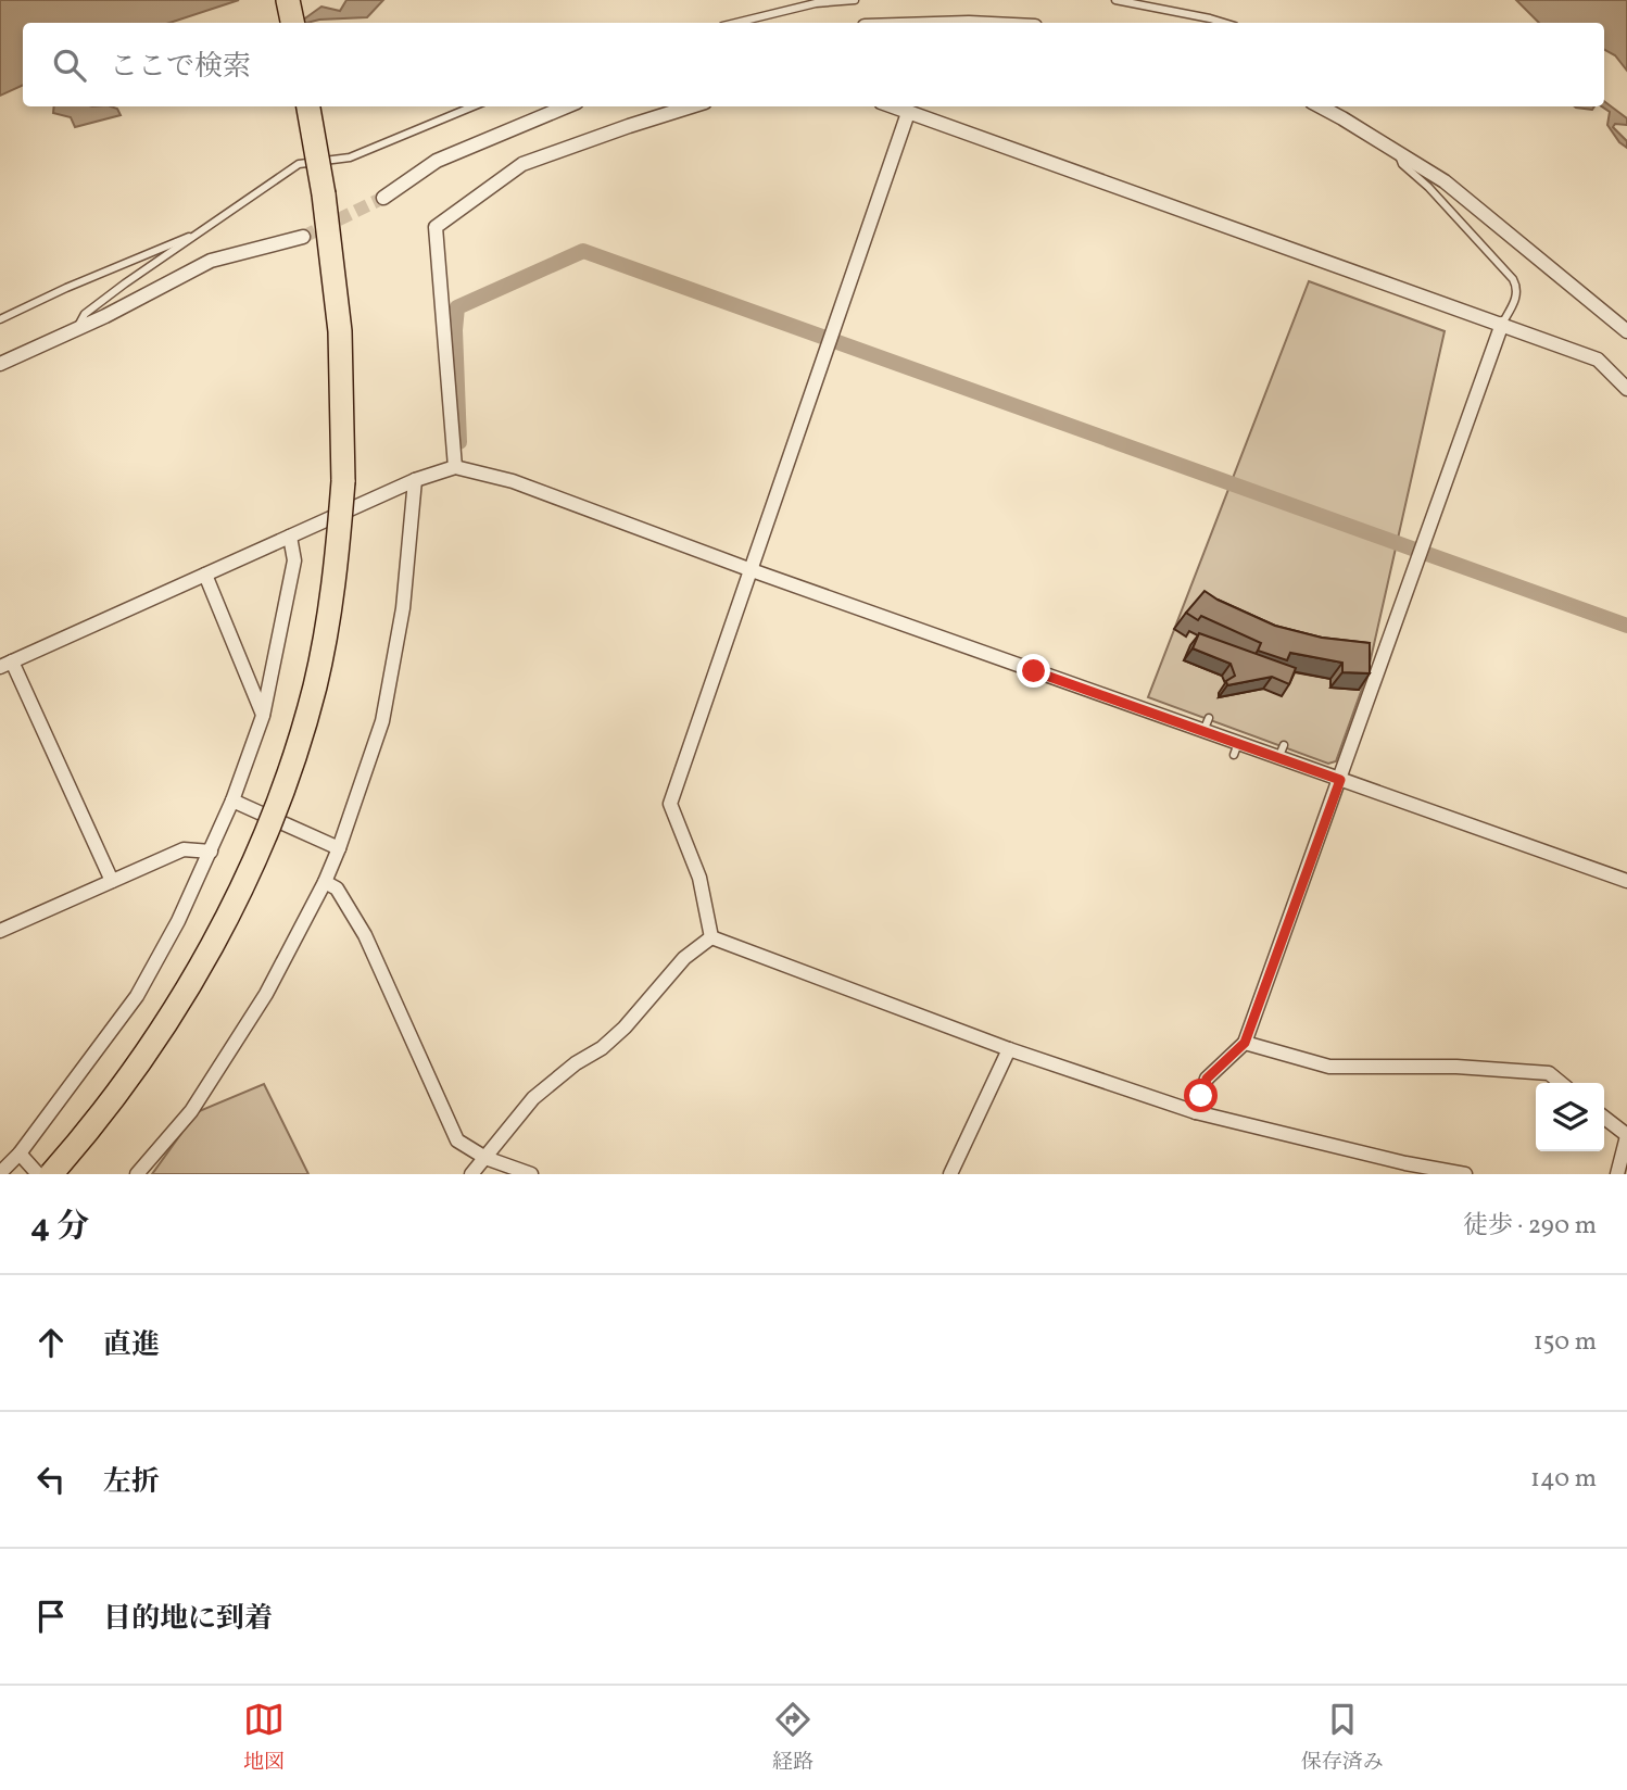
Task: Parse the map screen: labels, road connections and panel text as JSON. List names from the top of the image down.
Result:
{
  "page": {
    "search": "ここで検索",
    "heading": ["4 分", "徒歩 · 290 m"],
    "list": [
      ["直進", "150 m"],
      ["左折", "140 m"],
      "目的地に到着"
    ],
    "nav": ["地図", "経路", "保存済み"]
  }
}
